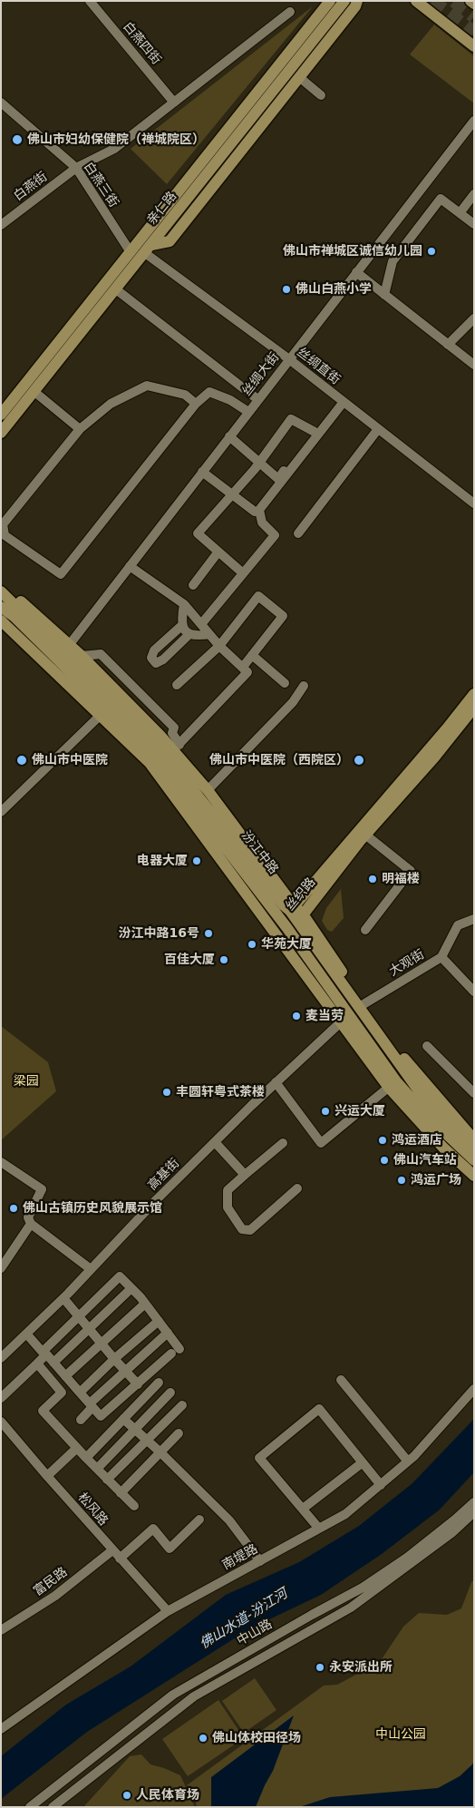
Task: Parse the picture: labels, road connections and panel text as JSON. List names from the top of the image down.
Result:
{
  "streets": {
    "main road": ["亲仁路", "汾江中路", "丝织路"],
    "street": [
      "白燕四街",
      "白燕三街",
      "白燕街",
      "丝绸直街",
      "丝绸大街",
      "大观街",
      "高基街",
      "松风路",
      "南堤路",
      "富民路",
      "中山路"
    ]
  },
  "crossings": [
    ["白燕四街", "白燕街"],
    ["白燕三街", "白燕街"],
    ["白燕三街", "亲仁路"],
    ["亲仁路", "丝绸直街"],
    ["丝绸直街", "丝绸大街"],
    ["汾江中路", "丝织路"],
    ["汾江中路", "高基街"],
    ["松风路", "南堤路"],
    ["松风路", "富民路"]
  ],
  "water": ["佛山水道-汾江河"],
  "parks": ["梁园", "中山公园"],
  "places": [
    "佛山市妇幼保健院（禅城院区）",
    "佛山市禅城区诚信幼儿园",
    "佛山白燕小学",
    "佛山市中医院",
    "佛山市中医院（西院区）",
    "电器大厦",
    "明福楼",
    "汾江中路16号",
    "华苑大厦",
    "百佳大厦",
    "麦当劳",
    "丰圆轩粤式茶楼",
    "兴运大厦",
    "鸿运酒店",
    "佛山汽车站",
    "鸿运广场",
    "佛山古镇历史风貌展示馆",
    "永安派出所",
    "佛山体校田径场",
    "人民体育场"
  ]
}
